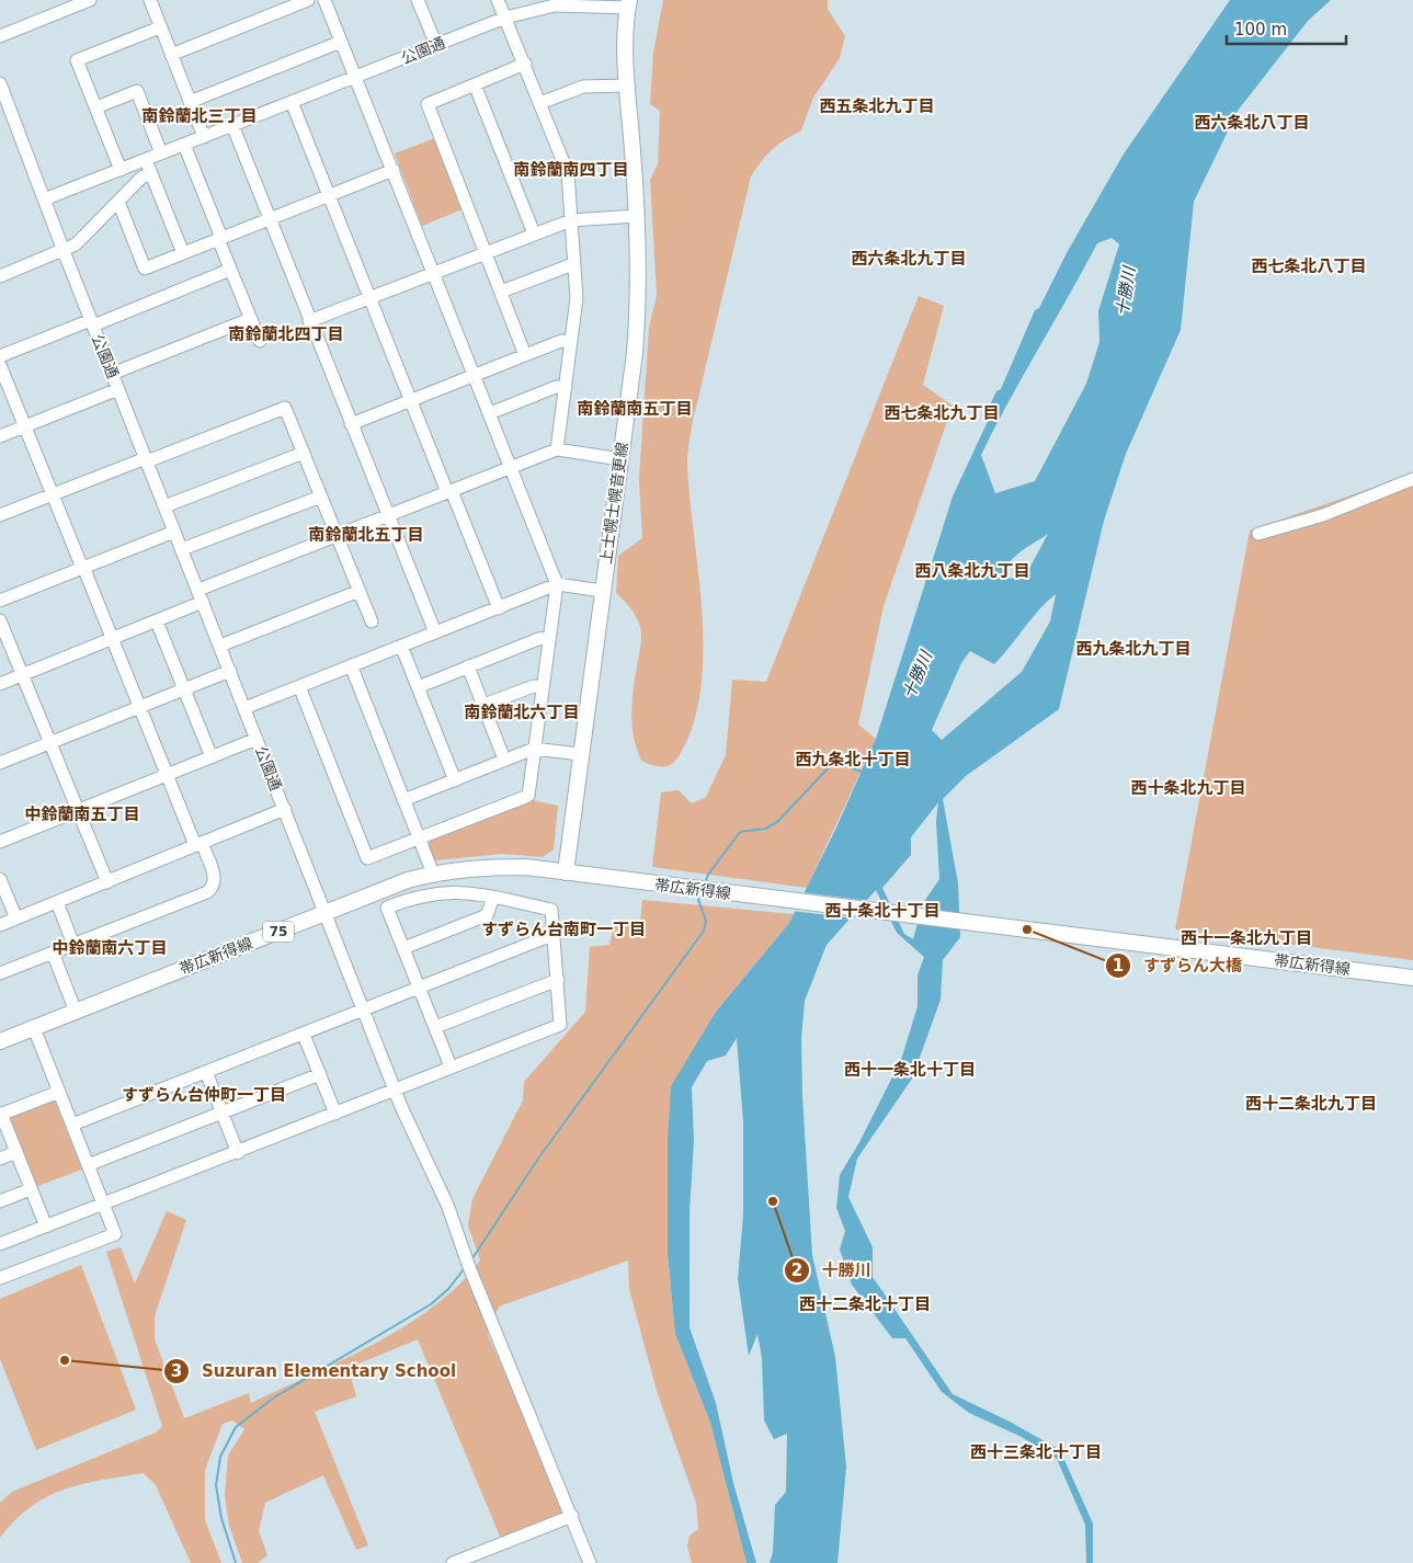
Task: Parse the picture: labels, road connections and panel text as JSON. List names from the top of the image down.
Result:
{
  "streets": {
    "main road": ["上士幌士幌音更線", "帯広新得線", "75"],
    "street": ["公園通"]
  },
  "crossings": [
    ["公園通", "上士幌士幌音更線"],
    ["公園通", "帯広新得線"],
    ["上士幌士幌音更線", "帯広新得線"]
  ],
  "districts": [
    "西五条北九丁目",
    "南鈴蘭北三丁目",
    "西六条北八丁目",
    "南鈴蘭南四丁目",
    "西六条北九丁目",
    "西七条北八丁目",
    "南鈴蘭北四丁目",
    "南鈴蘭南五丁目",
    "西七条北九丁目",
    "南鈴蘭北五丁目",
    "西八条北九丁目",
    "西九条北九丁目",
    "南鈴蘭北六丁目",
    "西九条北十丁目",
    "西十条北九丁目",
    "中鈴蘭南五丁目",
    "西十条北十丁目",
    "すずらん台南町一丁目",
    "西十一条北九丁目",
    "中鈴蘭南六丁目",
    "西十一条北十丁目",
    "すずらん台仲町一丁目",
    "西十二条北九丁目",
    "西十二条北十丁目",
    "西十三条北十丁目"
  ],
  "water": ["十勝川"],
  "places": ["すずらん大橋", "十勝川", "Suzuran Elementary School"],
  "scale_bar": "100 m"
}
